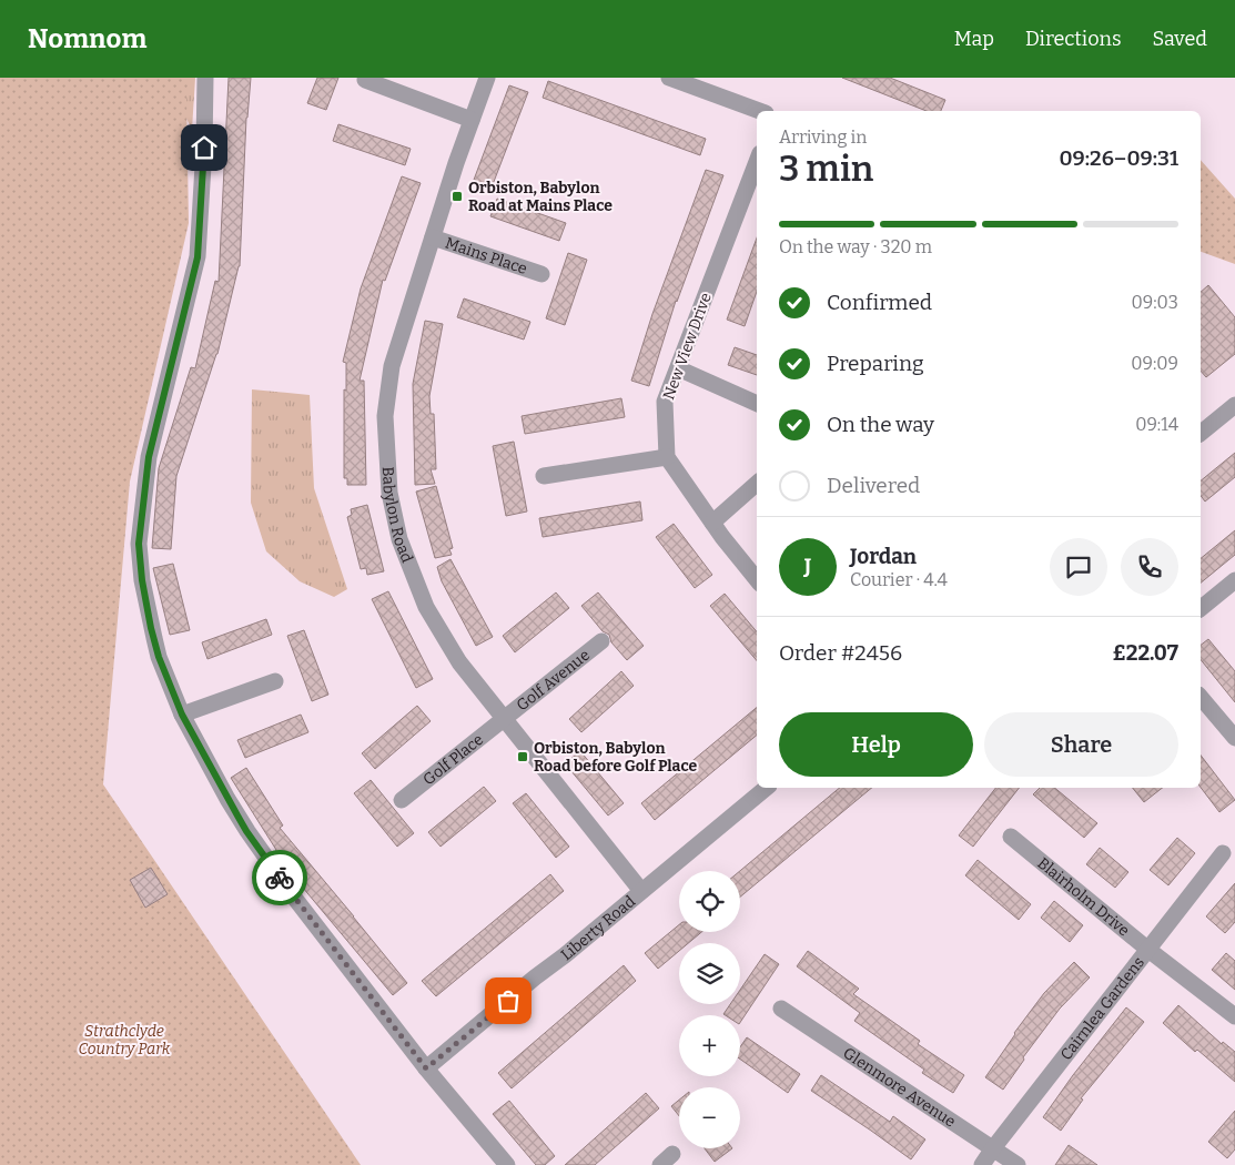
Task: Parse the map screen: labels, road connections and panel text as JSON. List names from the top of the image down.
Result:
{
  "streets": {
    "street": [
      "Mains Place",
      "New View Drive",
      "Babylon Road",
      "Golf Avenue",
      "Golf Place",
      "Blairholm Drive",
      "Liberty Road",
      "Cairnlea Gardens",
      "Glenmore Avenue"
    ]
  },
  "crossings": [
    ["Mains Place", "Babylon Road"],
    ["Babylon Road", "Golf Avenue"],
    ["Babylon Road", "Golf Place"],
    ["Babylon Road", "Liberty Road"],
    ["Golf Avenue", "Golf Place"],
    ["Blairholm Drive", "Cairnlea Gardens"],
    ["Cairnlea Gardens", "Glenmore Avenue"]
  ],
  "parks": ["Strathclyde Country Park"],
  "places": {
    "transit": ["Orbiston, Babylon Road at Mains Place", "Orbiston, Babylon Road before Golf Place"]
  },
  "page": {
    "header": "Nomnom",
    "nav": ["Map", "Directions", "Saved"],
    "heading": ["3 min", "Arriving in", "09:26–09:31"],
    "panel": [
      "Jordan",
      "Courier · 4.4",
      "Order #2456",
      "£22.07"
    ],
    "bar": "On the way · 320 m",
    "list": [
      ["Confirmed", "09:03"],
      ["Preparing", "09:09"],
      ["On the way", "09:14"],
      "Delivered"
    ],
    "round": "J",
    "buttons": ["Help", "Share"],
    "map_buttons": ["+", "−"]
  }
}
